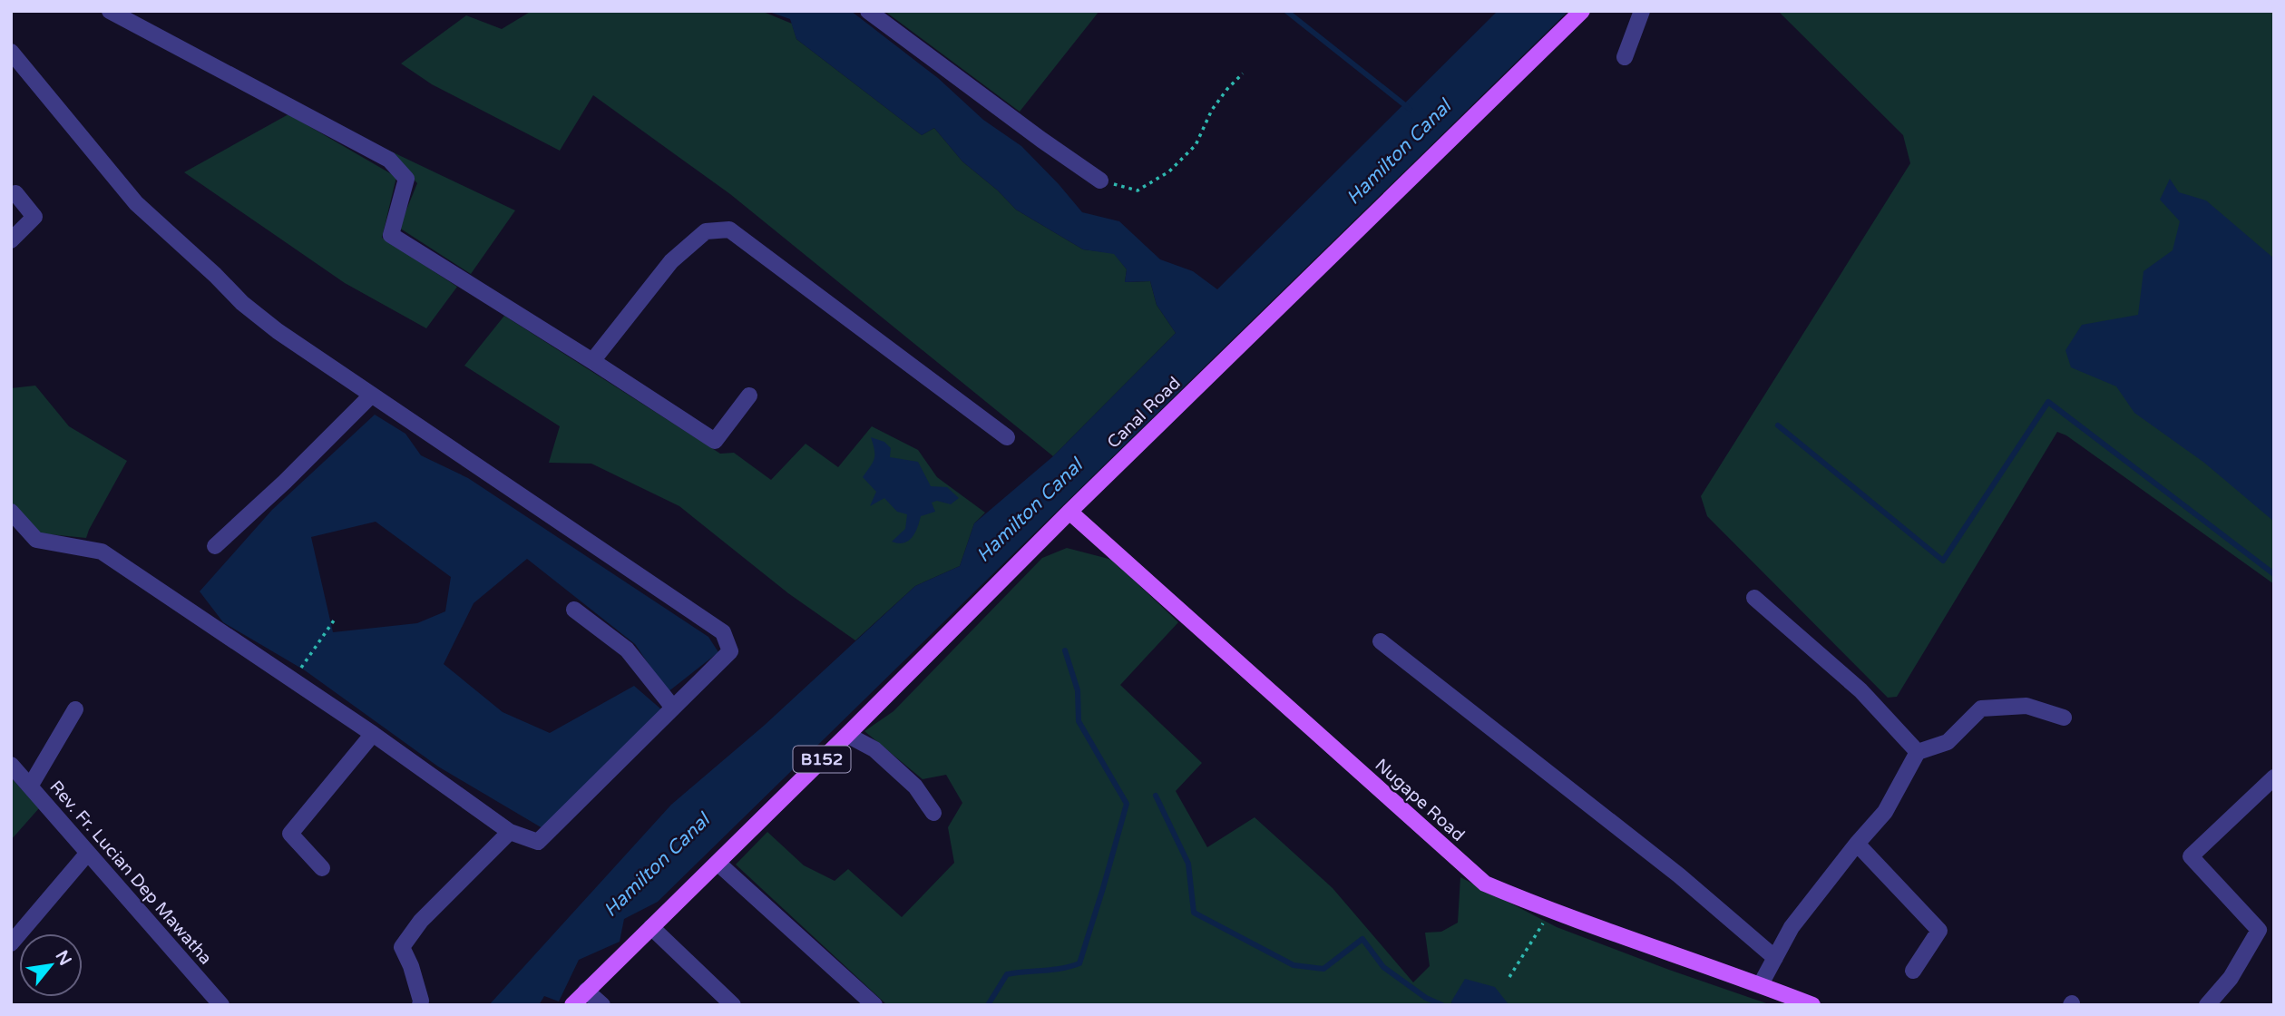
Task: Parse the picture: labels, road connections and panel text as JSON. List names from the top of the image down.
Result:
{
  "streets": {
    "main road": ["Canal Road", "B152", "Nugape Road"],
    "street": ["Rev. Fr. Lucian Dep Mawatha"]
  },
  "crossings": [
    ["Canal Road", "Nugape Road"]
  ],
  "water": ["Hamilton Canal"],
  "north": "top right"
}
